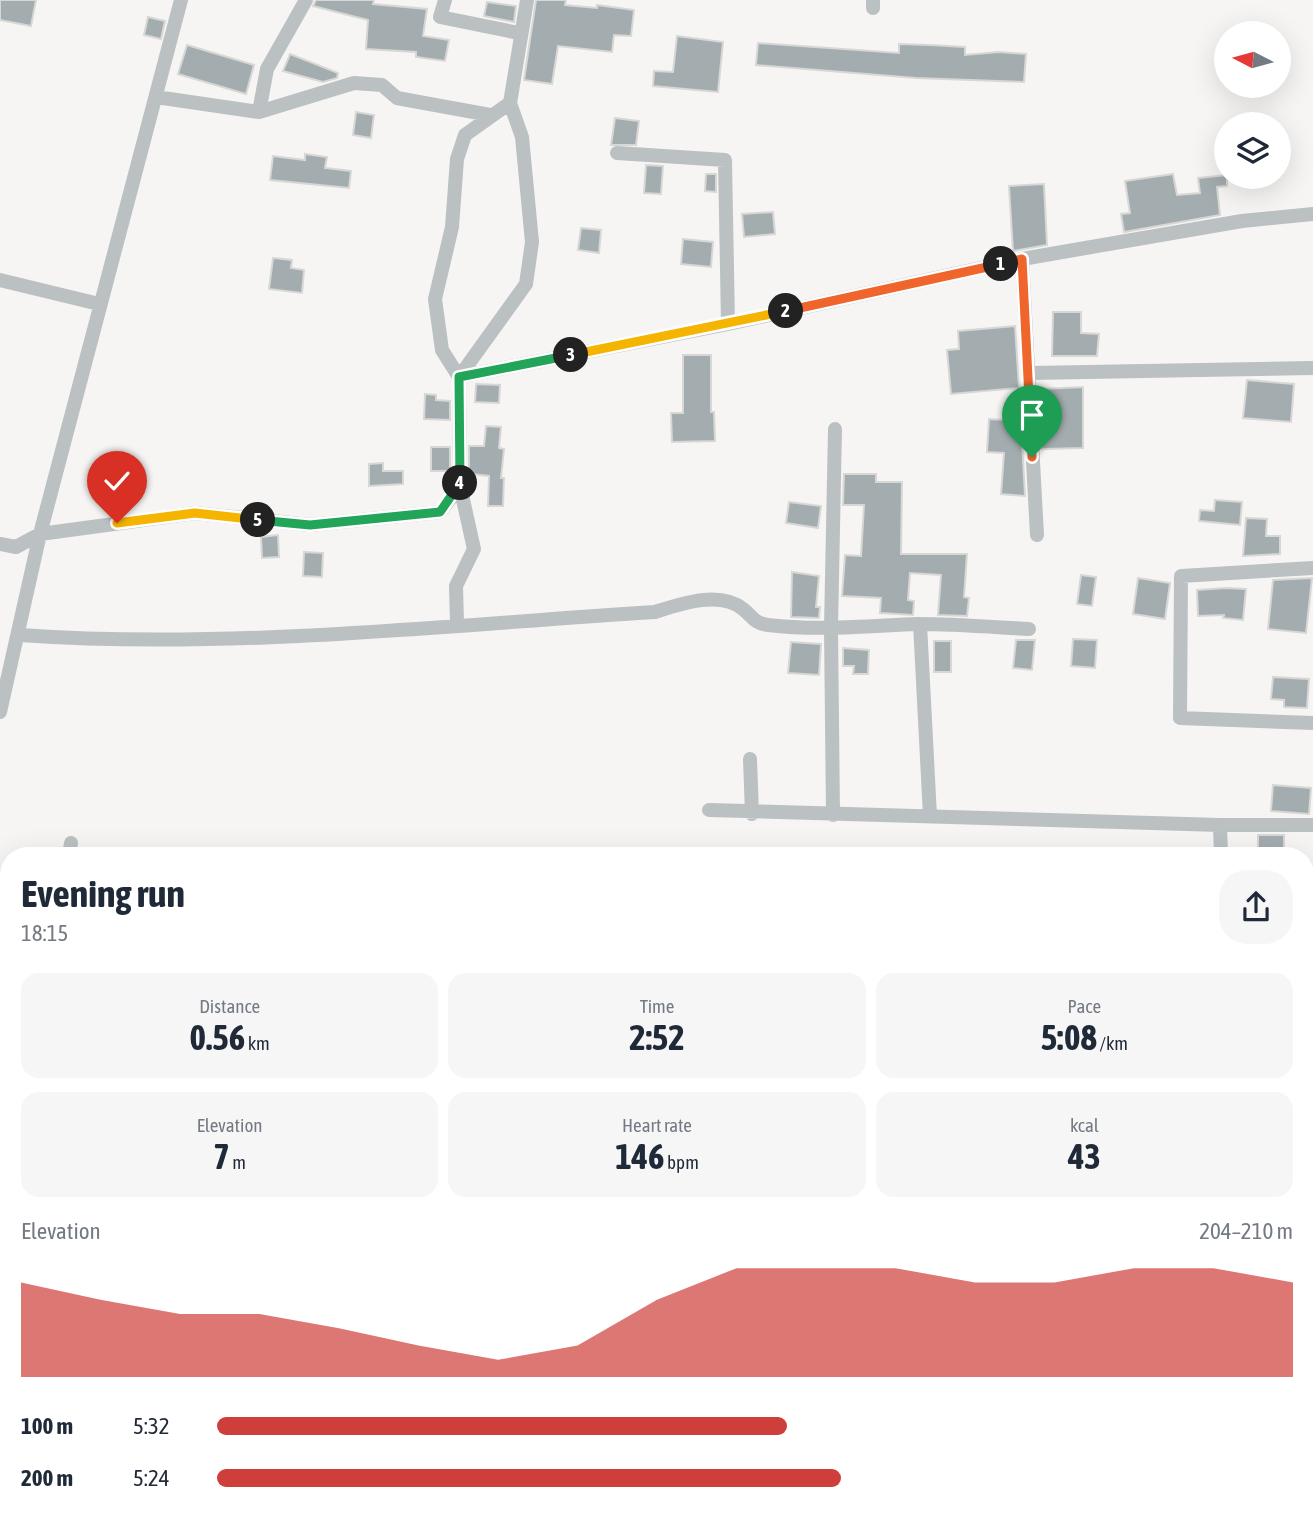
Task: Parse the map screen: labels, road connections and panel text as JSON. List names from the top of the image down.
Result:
{
  "north": "left",
  "page": {
    "pins": [
      "1",
      "2",
      "3",
      "4",
      "5"
    ],
    "heading": ["Evening run", "18:15"],
    "stats": [
      ["Distance", "0.56 km"],
      ["Time", "2:52"],
      ["Pace", "5:08 /km"],
      ["Elevation", "7 m"],
      ["Heart rate", "146 bpm"],
      ["kcal", "43"]
    ],
    "chart": ["Elevation", "204–210 m"],
    "list": [
      {
        "name": "100 m",
        "note": "5:32"
      },
      {
        "name": "200 m",
        "note": "5:24"
      }
    ]
  }
}
